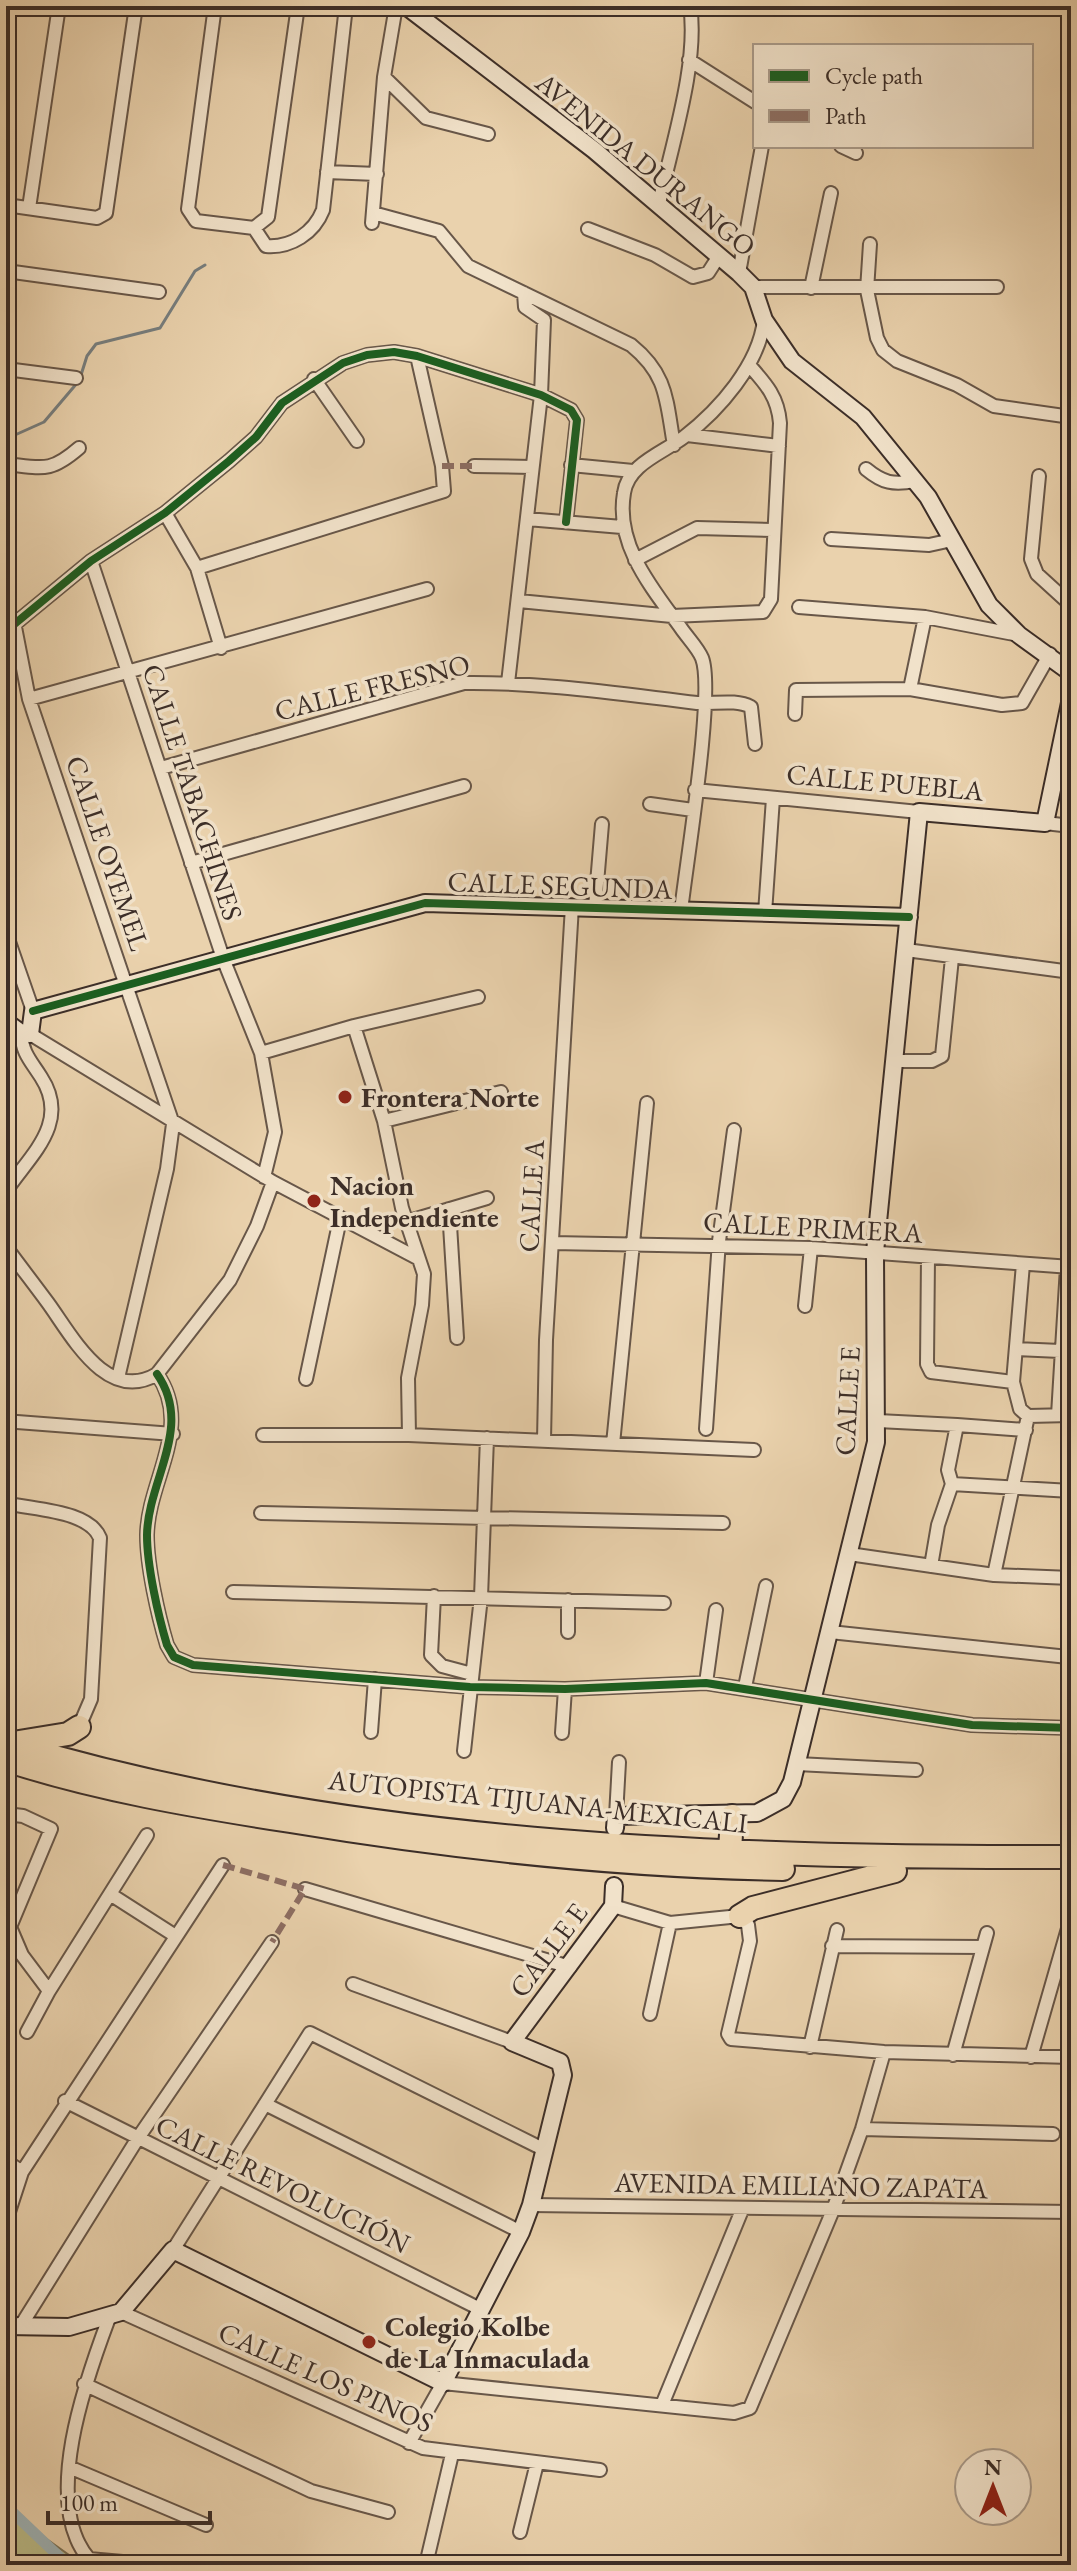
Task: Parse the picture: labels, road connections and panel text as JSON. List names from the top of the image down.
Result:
{
  "streets": {
    "highway": ["AUTOPISTA TIJUANA-MEXICALI"],
    "main road": [
      "AVENIDA DURANGO",
      "CALLE PUEBLA",
      "CALLE SEGUNDA",
      "CALLE E"
    ],
    "street": [
      "CALLE FRESNO",
      "CALLE TABACHINES",
      "CALLE OYEMEL",
      "CALLE A",
      "CALLE PRIMERA",
      "CALLE REVOLUCIÓN",
      "AVENIDA EMILIANO ZAPATA",
      "CALLE LOS PINOS"
    ]
  },
  "crossings": [
    ["CALLE FRESNO", "CALLE TABACHINES"],
    ["CALLE PUEBLA", "CALLE E"],
    ["CALLE TABACHINES", "CALLE SEGUNDA"],
    ["CALLE OYEMEL", "CALLE SEGUNDA"],
    ["CALLE SEGUNDA", "CALLE A"],
    ["CALLE SEGUNDA", "CALLE E"],
    ["CALLE A", "CALLE PRIMERA"],
    ["CALLE PRIMERA", "CALLE E"]
  ],
  "places": ["Frontera Norte", "Nacion Independiente", "Colegio Kolbe de La Inmaculada"],
  "legend": ["Cycle path", "Path"],
  "scale_bar": "100 m",
  "north": "top"
}
